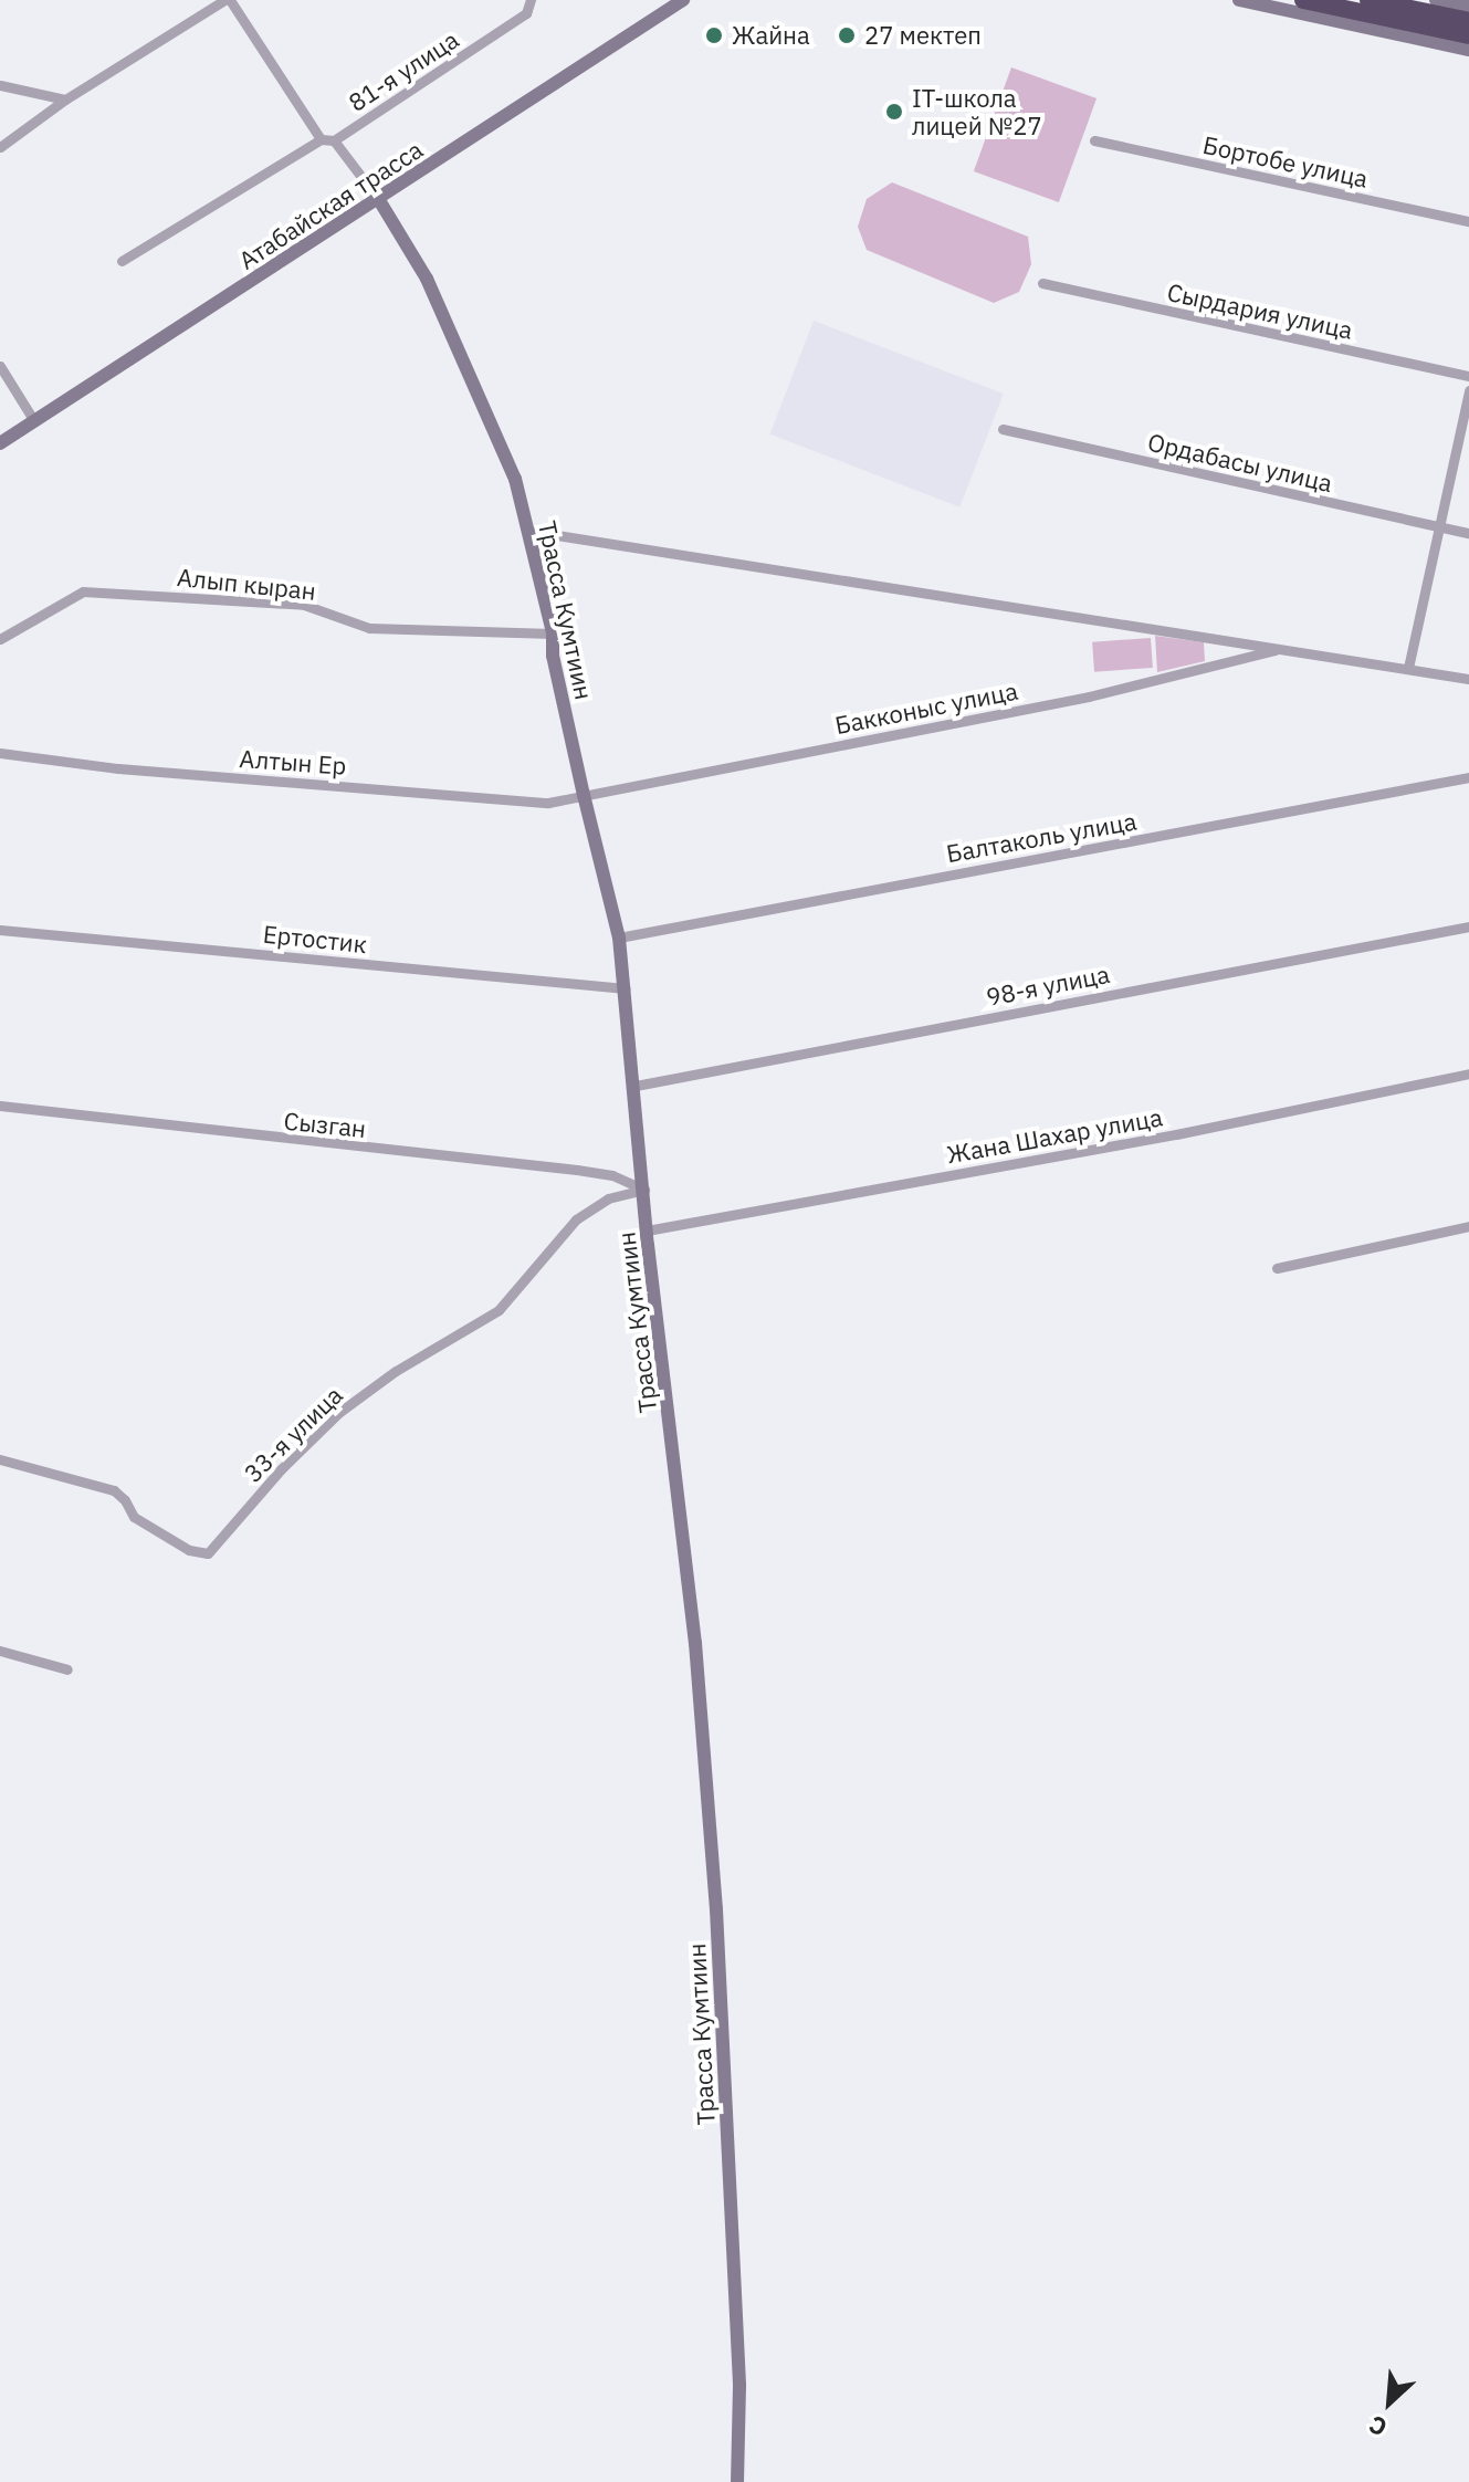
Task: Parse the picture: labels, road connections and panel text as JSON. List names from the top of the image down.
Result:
{
  "streets": {
    "street": [
      "81-я улица",
      "Бортобе улица",
      "Атабайская трасса",
      "Сырдария улица",
      "Ордабасы улица",
      "Алып кыран",
      "Трасса Кумтиин",
      "Бакконыс улица",
      "Алтын Ер",
      "Балтаколь улица",
      "Ертостик",
      "98-я улица",
      "Сызган",
      "Жана Шахар улица",
      "33-я улица"
    ]
  },
  "crossings": [
    ["Атабайская трасса", "Трасса Кумтиин"],
    ["Алып кыран", "Трасса Кумтиин"],
    ["Трасса Кумтиин", "Бакконыс улица"],
    ["Трасса Кумтиин", "Алтын Ер"],
    ["Трасса Кумтиин", "Балтаколь улица"],
    ["Трасса Кумтиин", "Ертостик"],
    ["Трасса Кумтиин", "98-я улица"],
    ["Трасса Кумтиин", "Сызган"],
    ["Трасса Кумтиин", "Жана Шахар улица"],
    ["Трасса Кумтиин", "33-я улица"],
    ["Бакконыс улица", "Алтын Ер"],
    ["Сызган", "33-я улица"]
  ],
  "places": ["Жайна", "27 мектеп", "IT-школа лицей №27"],
  "north": "bottom left"
}
